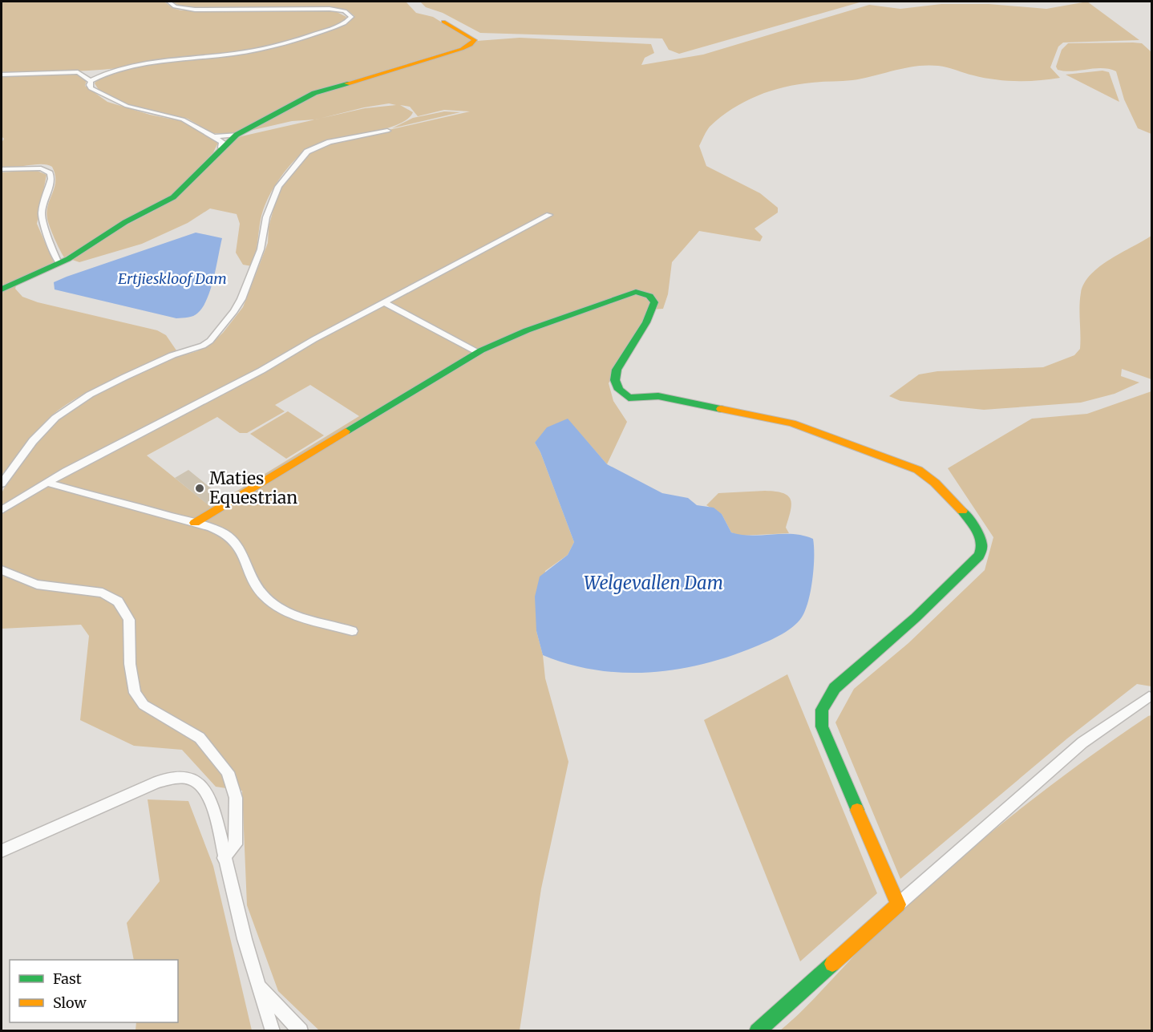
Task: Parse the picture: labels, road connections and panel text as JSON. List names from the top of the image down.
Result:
{
  "water": ["Ertjieskloof Dam", "Welgevallen Dam"],
  "places": ["Maties Equestrian"],
  "legend": ["Fast", "Slow"]
}
